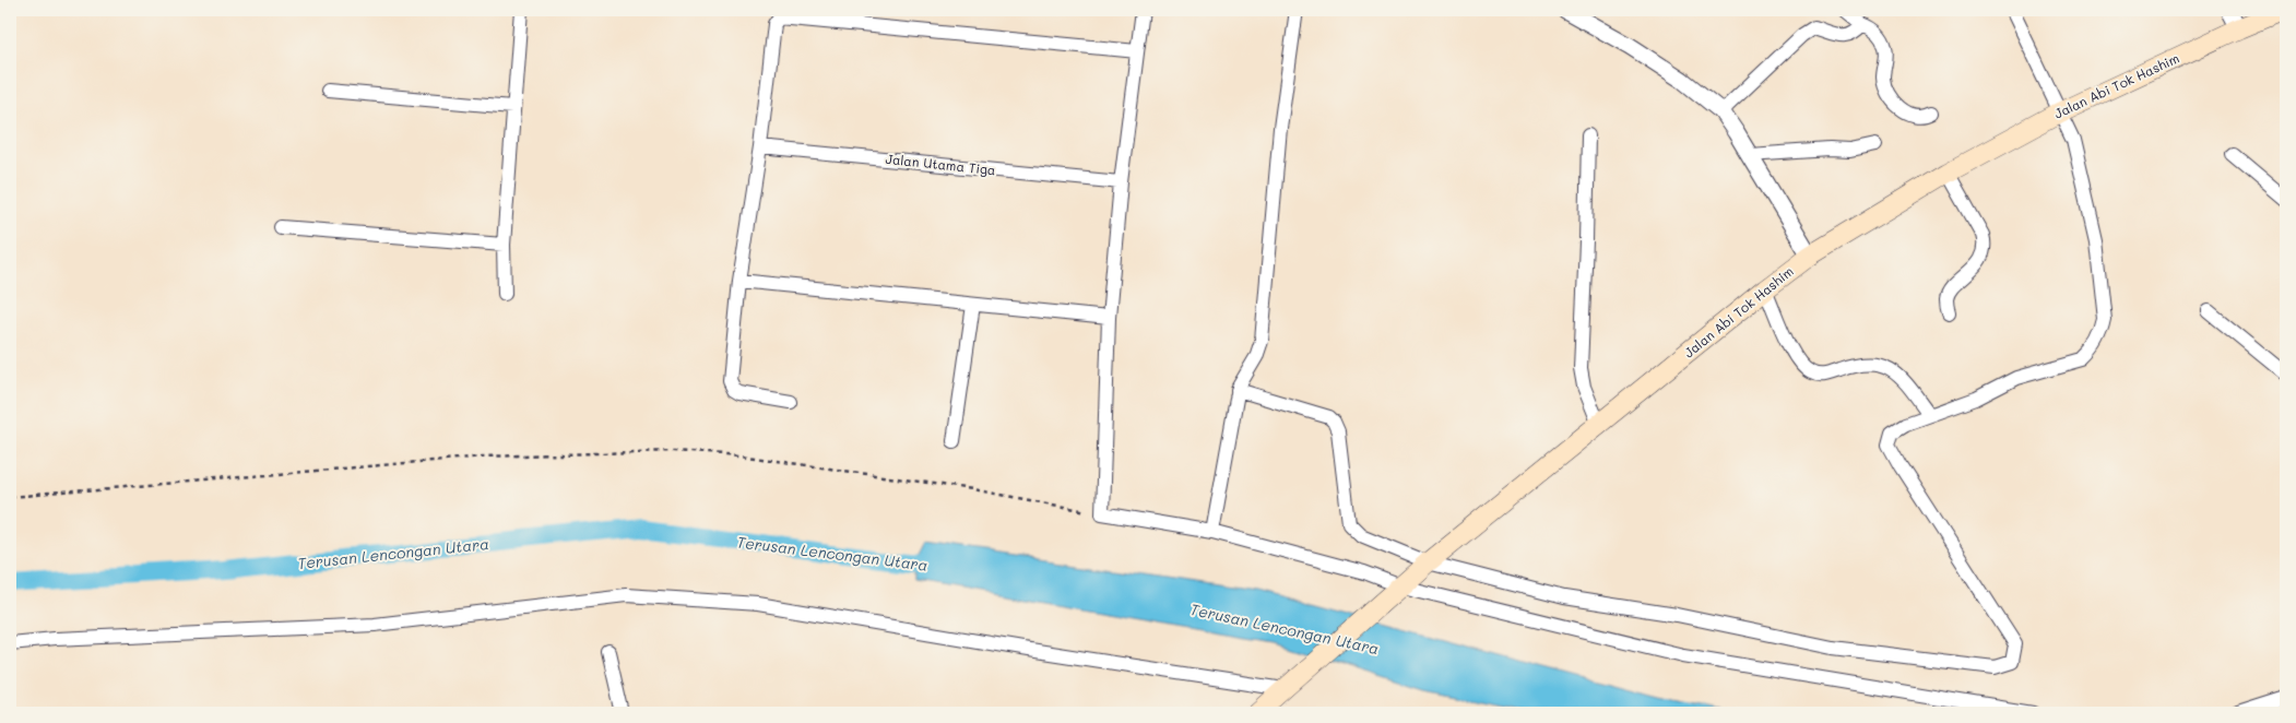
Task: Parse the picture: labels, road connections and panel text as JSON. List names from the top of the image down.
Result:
{
  "streets": {
    "main road": ["Jalan Abi Tok Hashim"],
    "street": ["Jalan Utama Tiga"]
  },
  "water": ["Terusan Lencongan Utara"]
}
